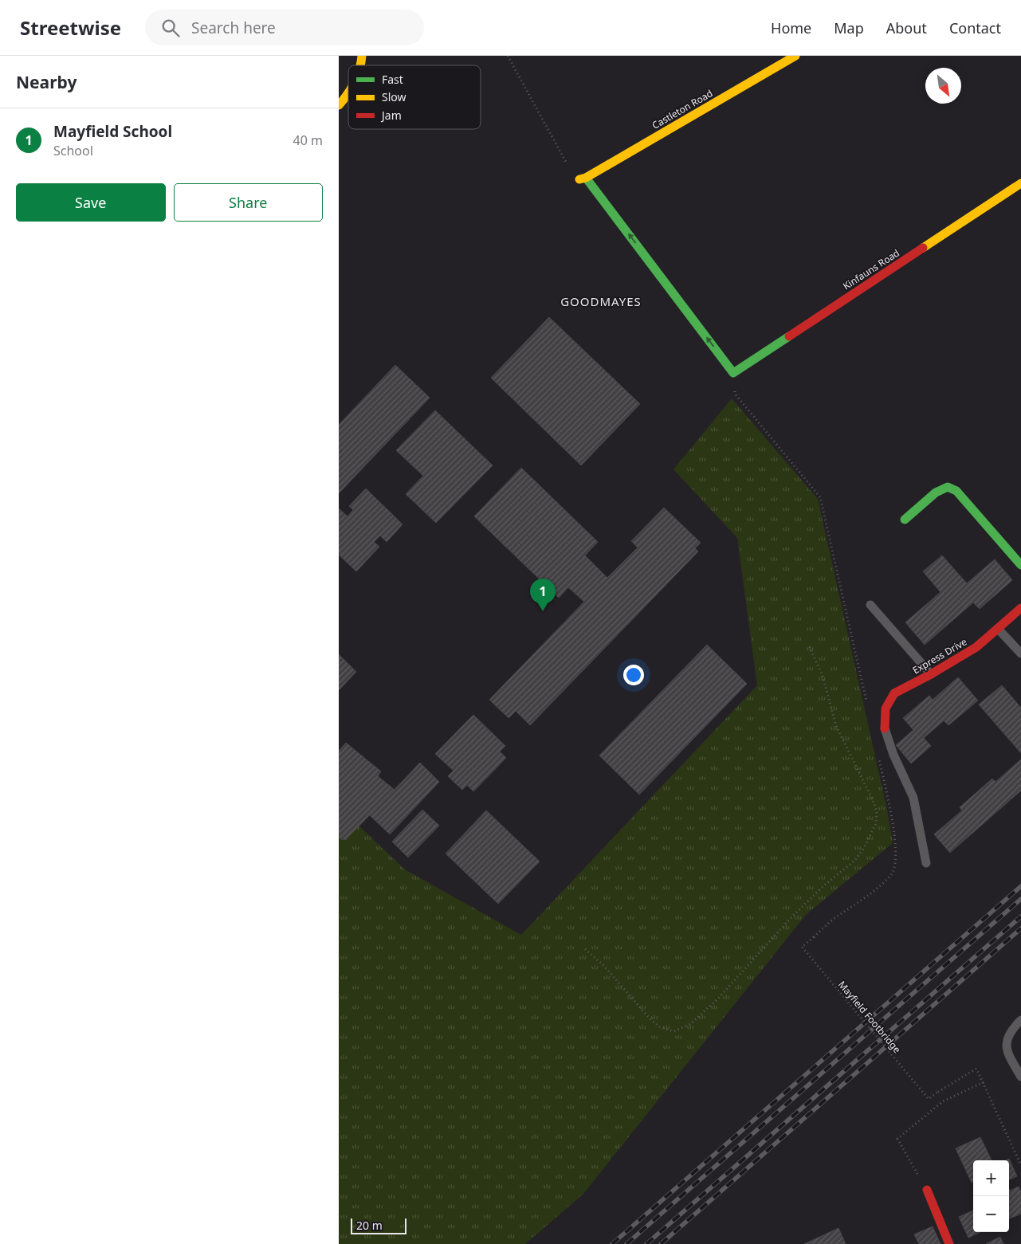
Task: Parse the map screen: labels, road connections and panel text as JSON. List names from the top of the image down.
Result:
{
  "streets": {
    "street": ["Castleton Road", "Kinfauns Road", "Express Drive"],
    "path": ["Mayfield Footbridge"]
  },
  "districts": ["GOODMAYES"],
  "legend": ["Fast", "Slow", "Jam"],
  "scale_bar": "20 m",
  "north": "bottom right",
  "page": {
    "header": "Streetwise",
    "search": "Search here",
    "nav": [
      "Home",
      "Map",
      "About",
      "Contact"
    ],
    "heading": "Nearby",
    "list": [
      {
        "mark": "1",
        "name": "Mayfield School",
        "note": "School",
        "value": "40 m"
      }
    ],
    "buttons": ["Save", "Share"],
    "pins": "1",
    "map_buttons": ["+", "−"],
    "scale": "20 m"
  }
}
